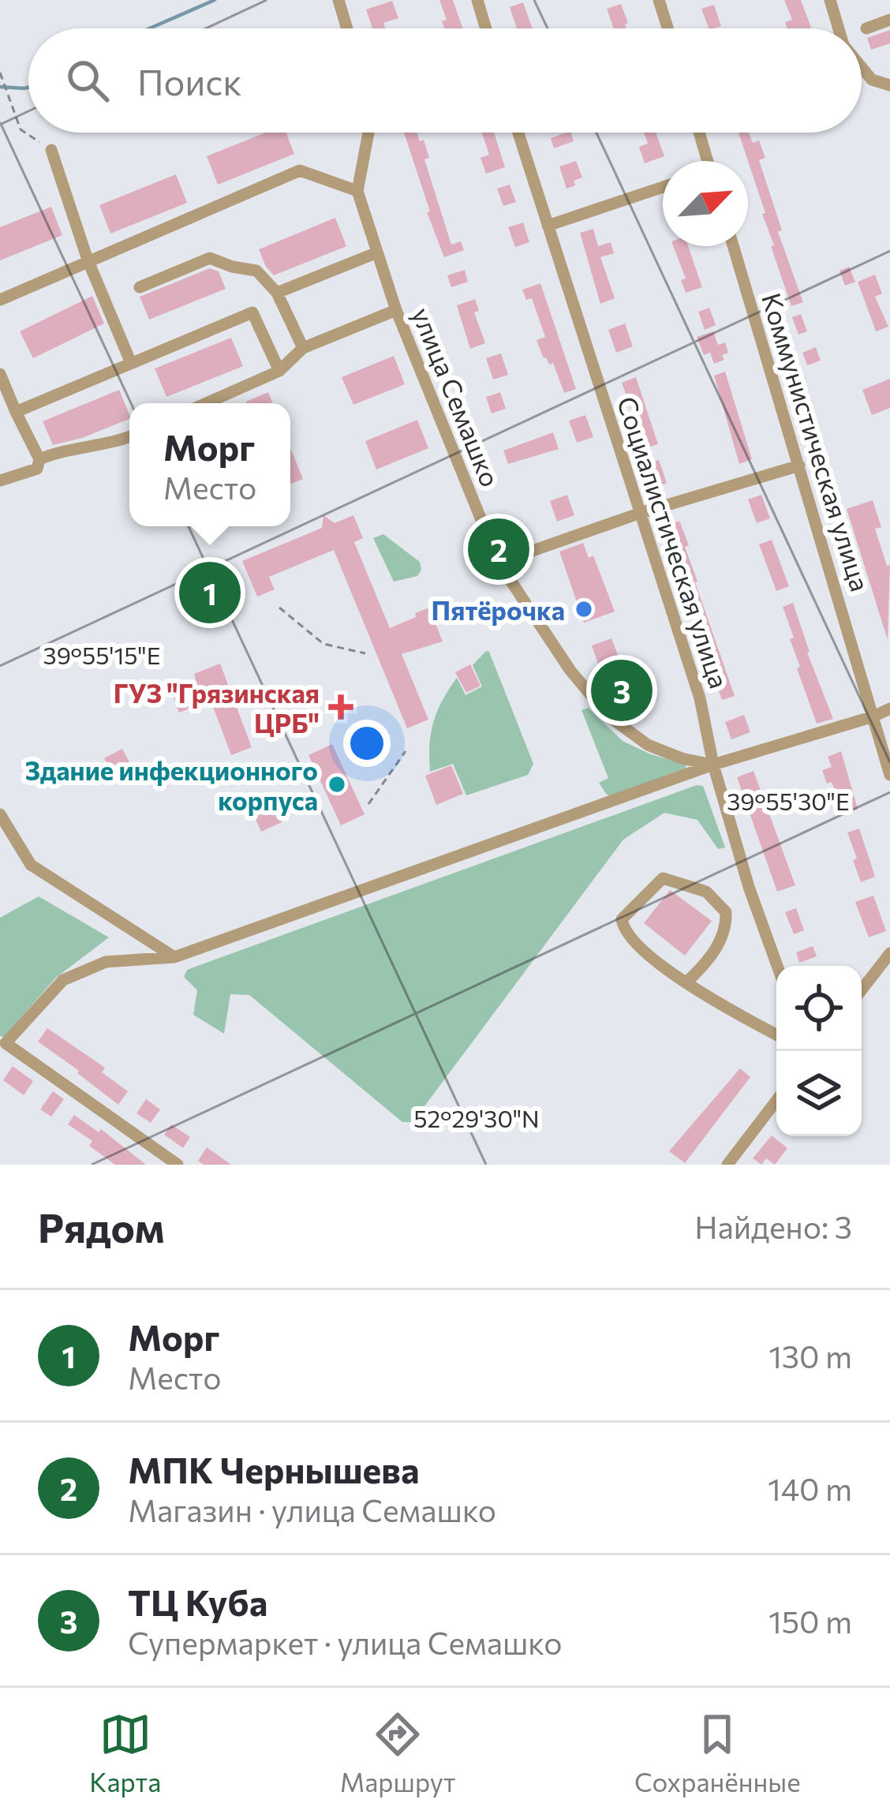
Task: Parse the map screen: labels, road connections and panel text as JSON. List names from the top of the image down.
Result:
{
  "streets": {
    "street": ["улица Семашко", "Коммунистическая улица", "Социалистическая улица"]
  },
  "crossings": [
    ["улица Семашко", "Социалистическая улица"]
  ],
  "places": {
    "other": ["Пятёрочка", "Здание инфекционного корпуса"],
    "health": ["ГУЗ \"Грязинская ЦРБ\""]
  },
  "north": "top right",
  "page": {
    "search": "Поиск",
    "popup": ["Морг", "Место"],
    "pins": ["2", "1", "3"],
    "heading": ["Рядом", "Найдено: 3"],
    "list": [
      {
        "mark": "1",
        "name": "Морг",
        "note": "Место",
        "value": "130 m"
      },
      {
        "mark": "2",
        "name": "МПК Чернышева",
        "note": "Магазин · улица Семашко",
        "value": "140 m"
      },
      {
        "mark": "3",
        "name": "ТЦ Куба",
        "note": "Супермаркет · улица Семашко",
        "value": "150 m"
      }
    ],
    "nav": ["Карта", "Маршрут", "Сохранённые"]
  },
  "coordinates": ["39°55'15\"E", "39°55'30\"E", "52°29'30\"N"]
}
